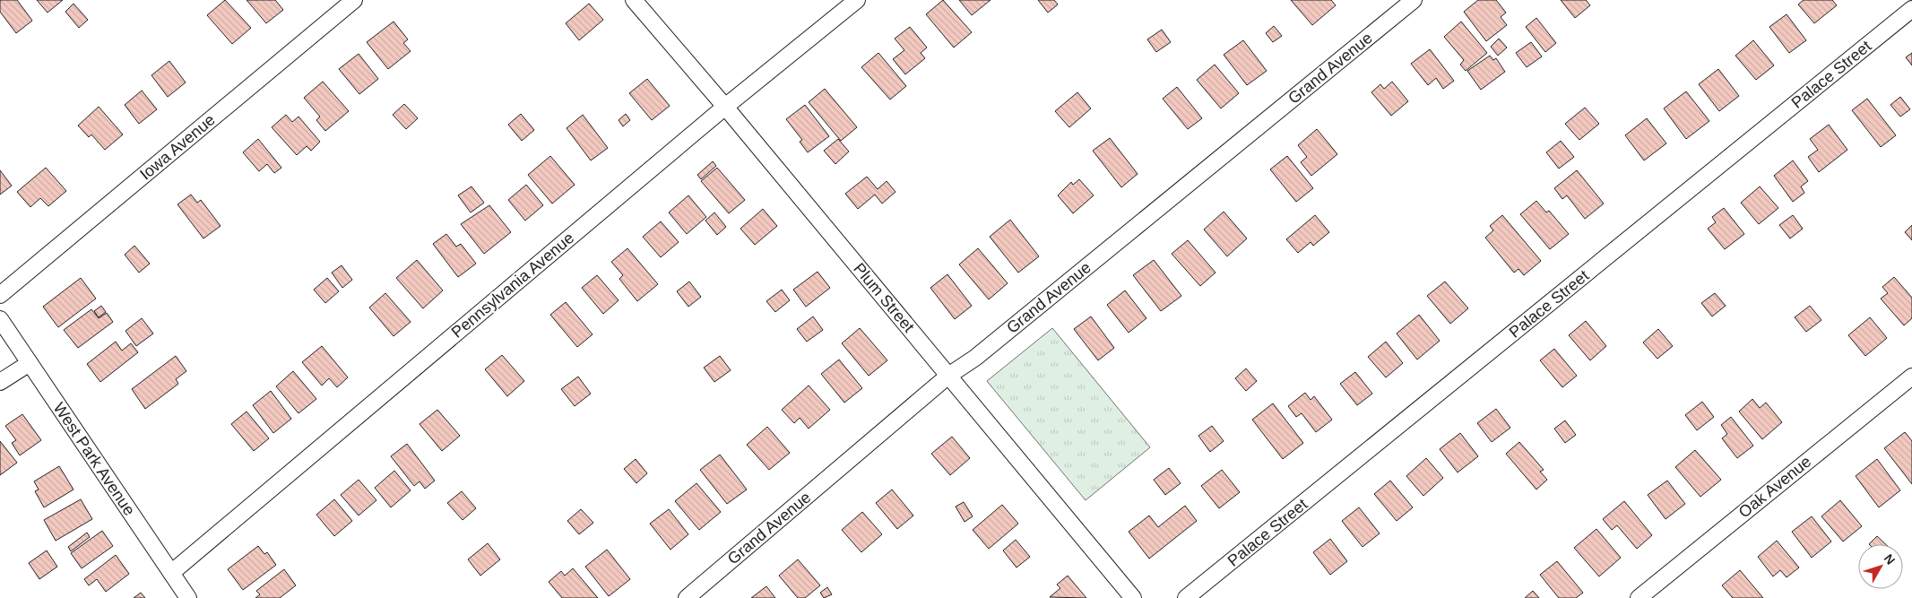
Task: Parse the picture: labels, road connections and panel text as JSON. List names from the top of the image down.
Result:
{
  "streets": {
    "street": [
      "Grand Avenue",
      "Palace Street",
      "Iowa Avenue",
      "Pennsylvania Avenue",
      "Plum Street",
      "West Park Avenue",
      "Oak Avenue"
    ]
  },
  "crossings": [
    ["Grand Avenue", "Plum Street"],
    ["Pennsylvania Avenue", "Plum Street"],
    ["Pennsylvania Avenue", "West Park Avenue"]
  ],
  "north": "top right"
}
